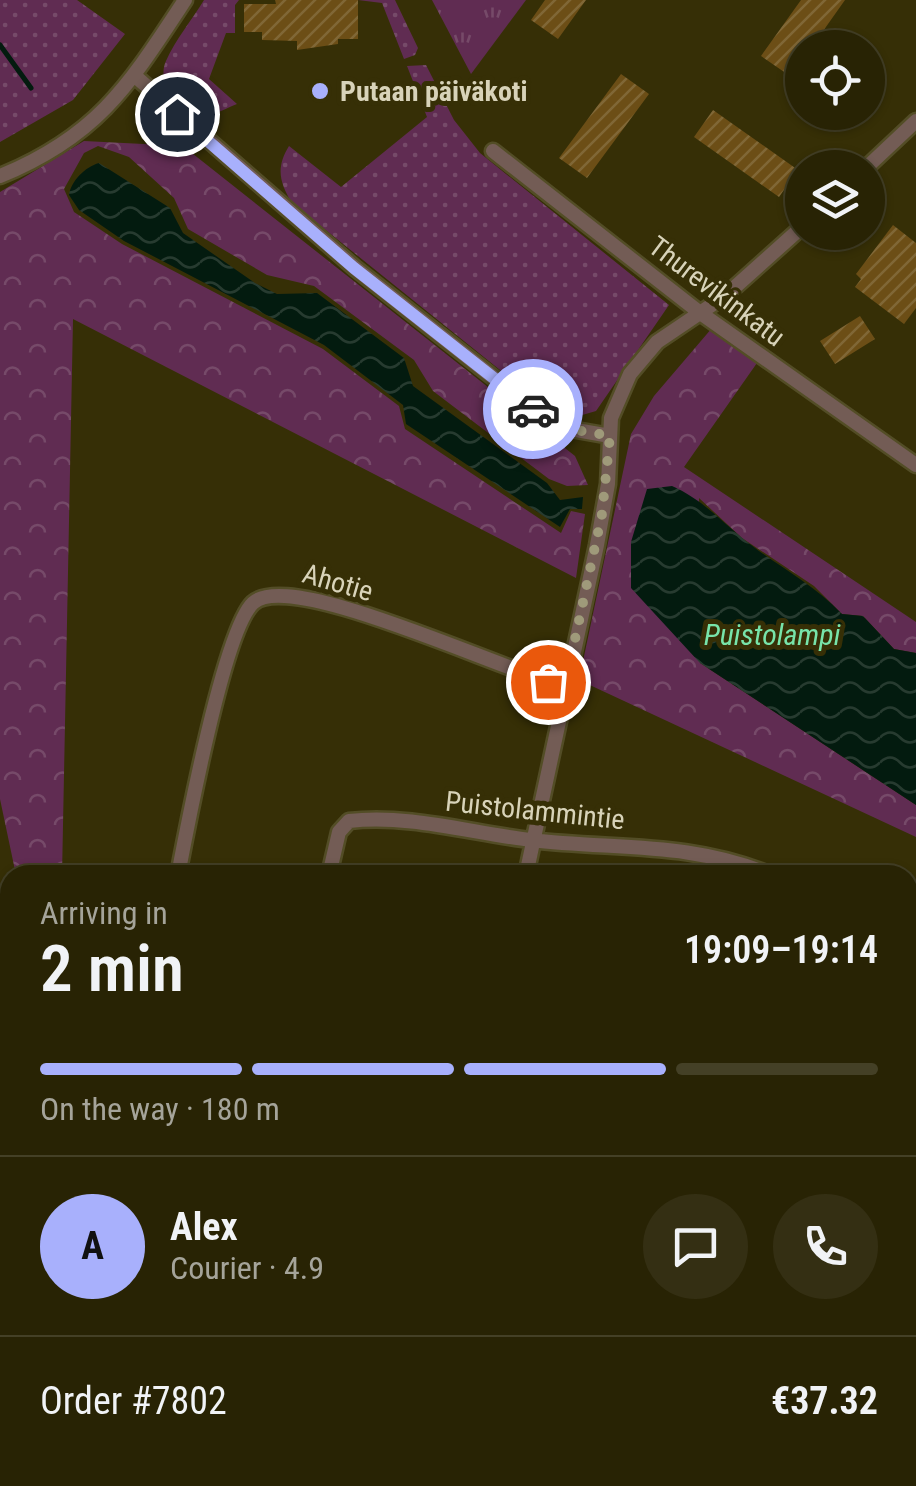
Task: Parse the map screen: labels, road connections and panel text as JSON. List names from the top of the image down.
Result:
{
  "streets": {
    "street": ["Thurevikinkatu", "Ahotie", "Puistolammintie"]
  },
  "water": ["Puistolampi"],
  "places": ["Putaan päiväkoti"],
  "page": {
    "heading": ["2 min", "Arriving in", "19:09–19:14"],
    "panel": [
      "Alex",
      "Courier · 4.9",
      "Order #7802",
      "€37.32"
    ],
    "bar": "On the way · 180 m",
    "round": "A"
  }
}
